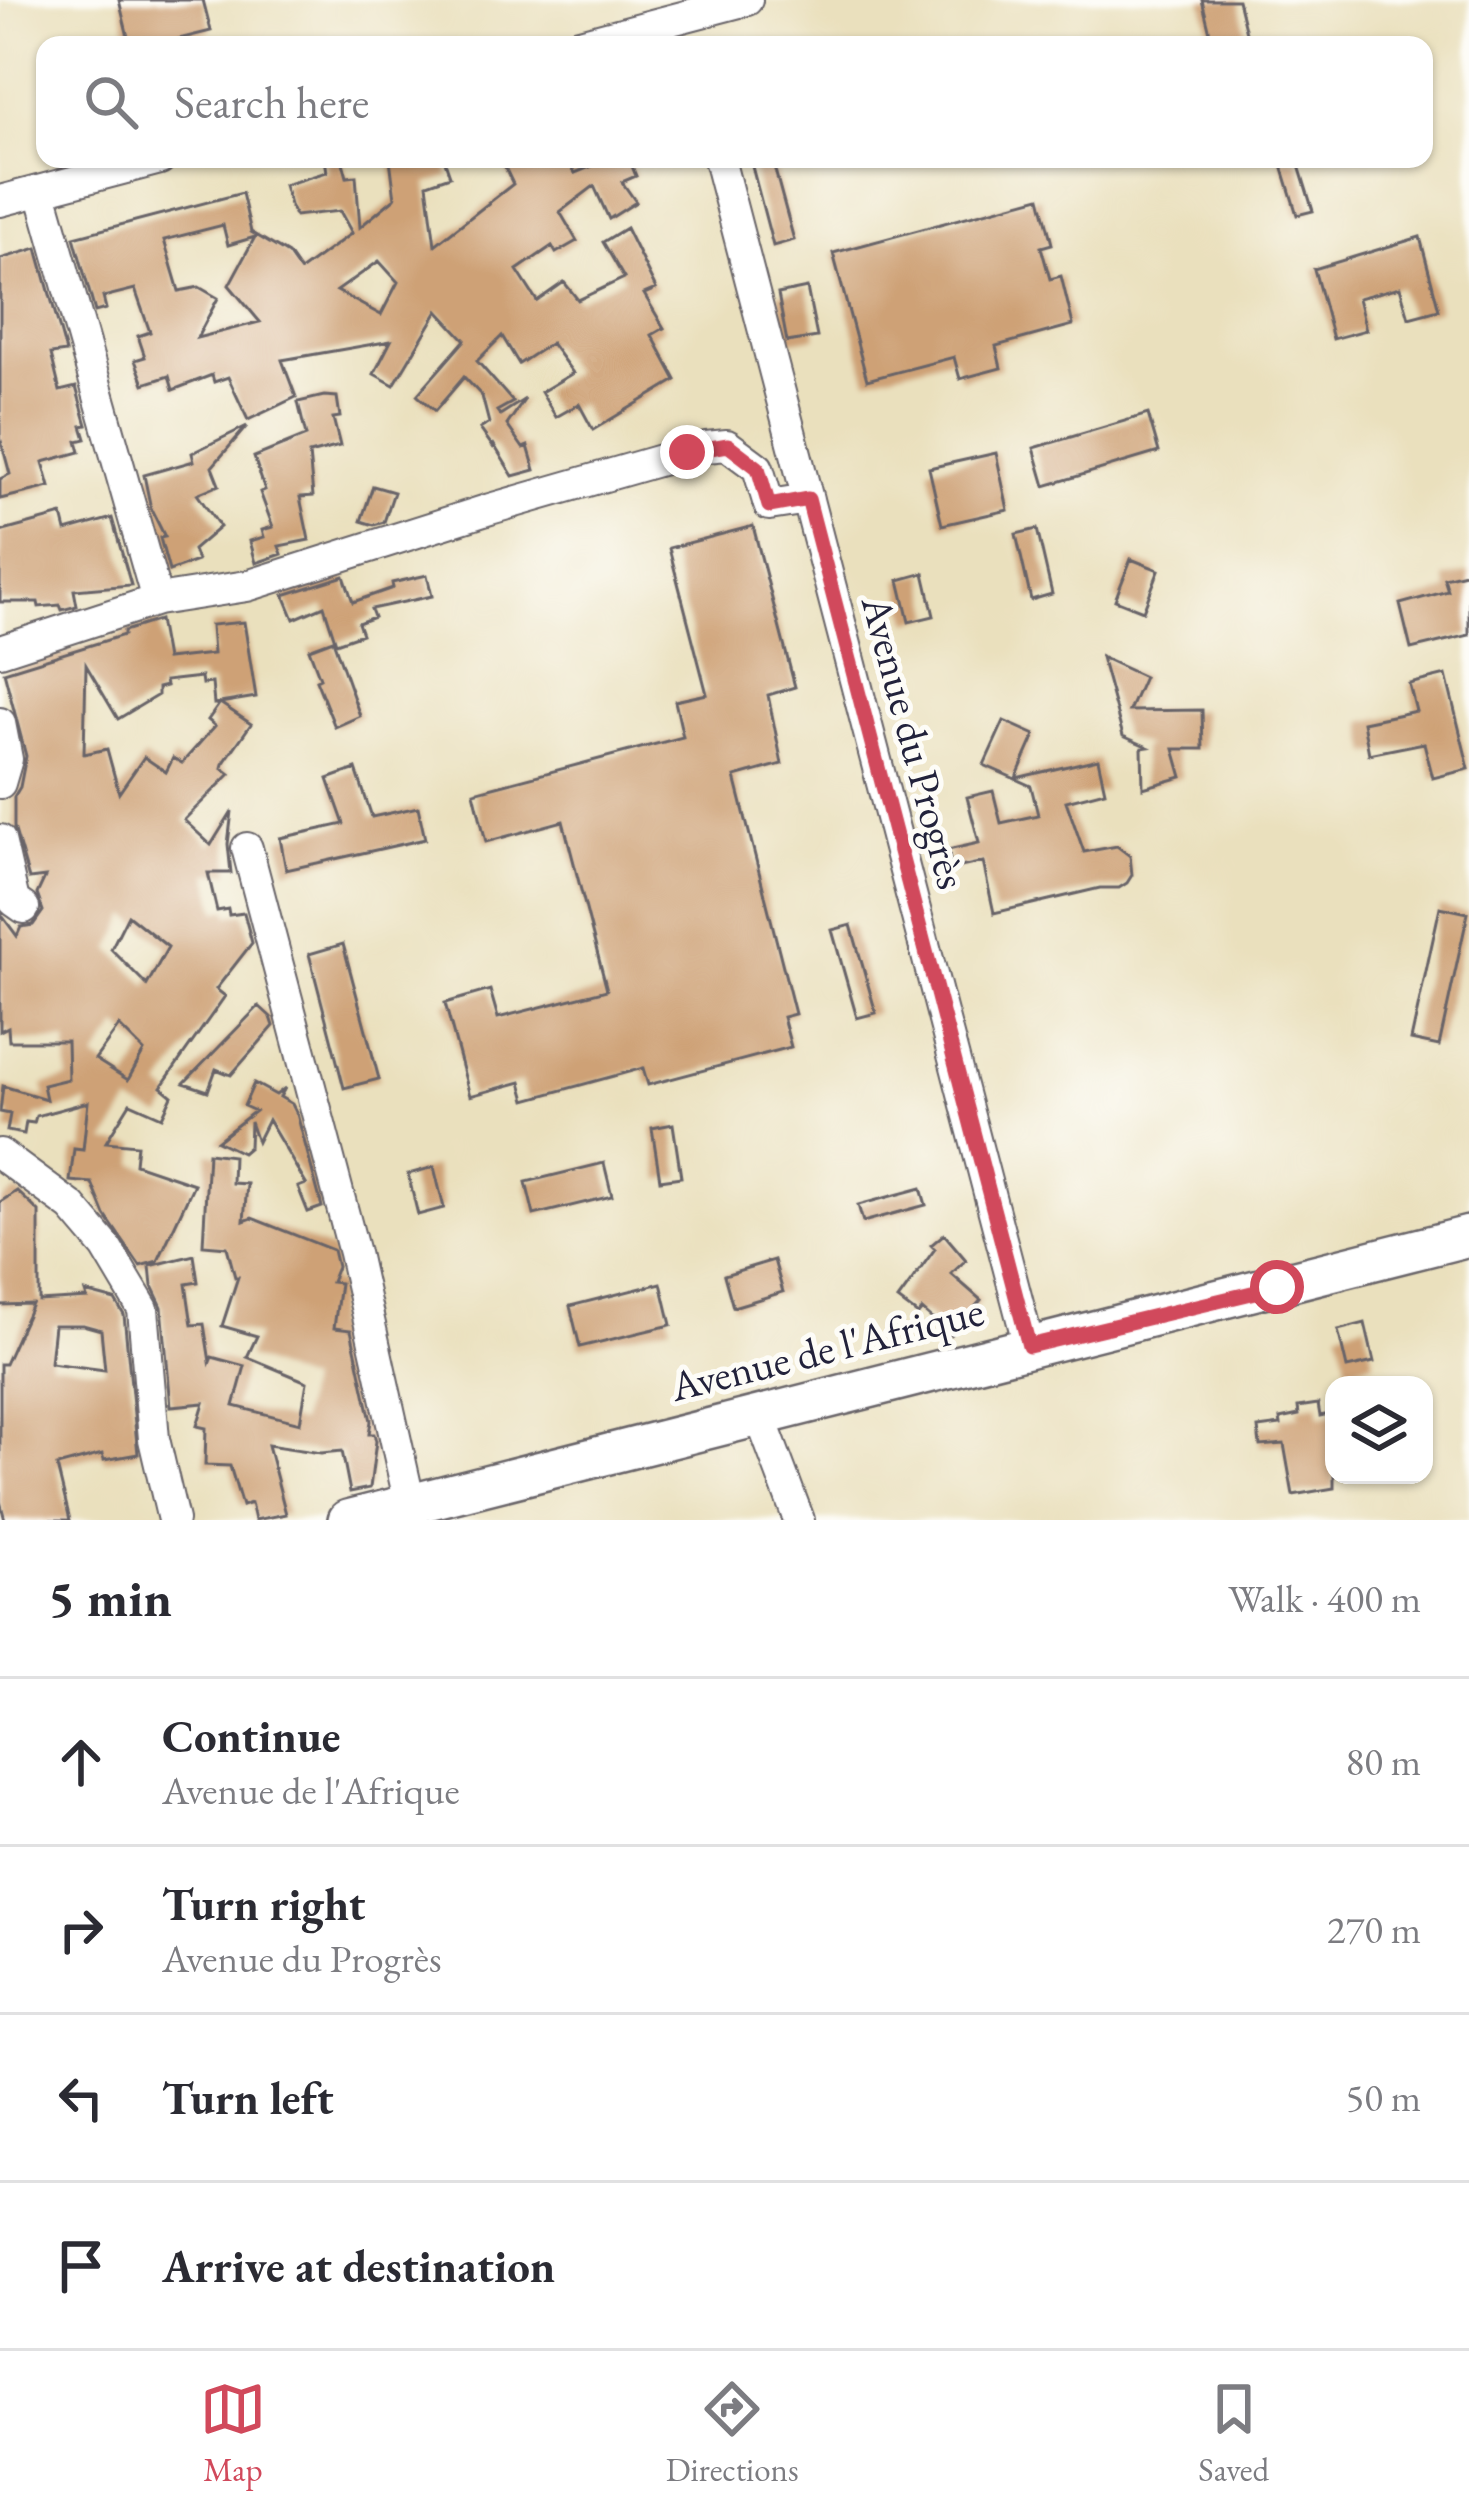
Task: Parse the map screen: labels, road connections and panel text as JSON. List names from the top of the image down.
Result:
{
  "streets": {
    "main road": ["Avenue de l'Afrique"],
    "street": ["Avenue du Progrès"]
  },
  "crossings": [
    ["Avenue du Progrès", "Avenue de l'Afrique"]
  ],
  "page": {
    "search": "Search here",
    "heading": ["5 min", "Walk · 400 m"],
    "list": [
      ["Continue", "Avenue de l'Afrique", "80 m"],
      ["Turn right", "Avenue du Progrès", "270 m"],
      ["Turn left", "50 m"],
      "Arrive at destination"
    ],
    "nav": ["Map", "Directions", "Saved"]
  }
}
